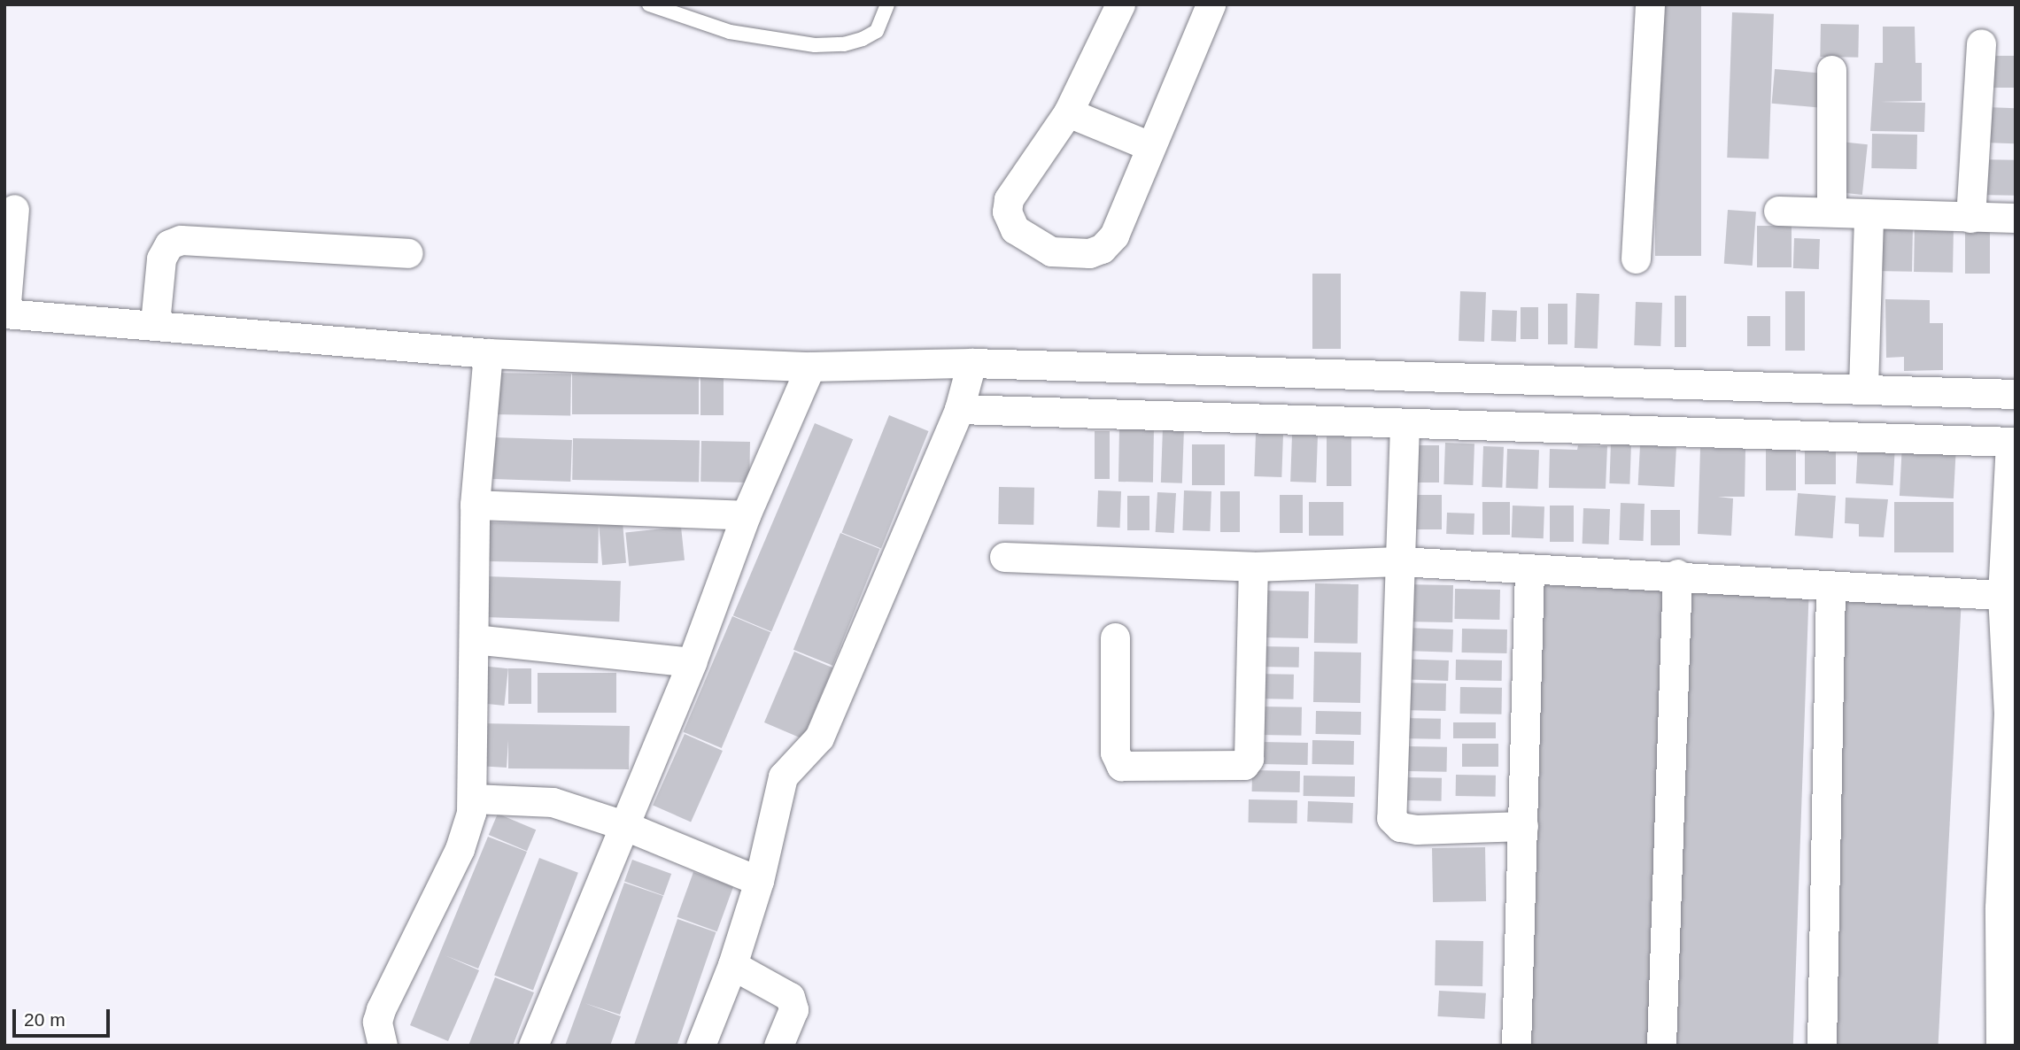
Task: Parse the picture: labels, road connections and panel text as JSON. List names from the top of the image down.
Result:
{
  "scale_bar": "20 m"
}
